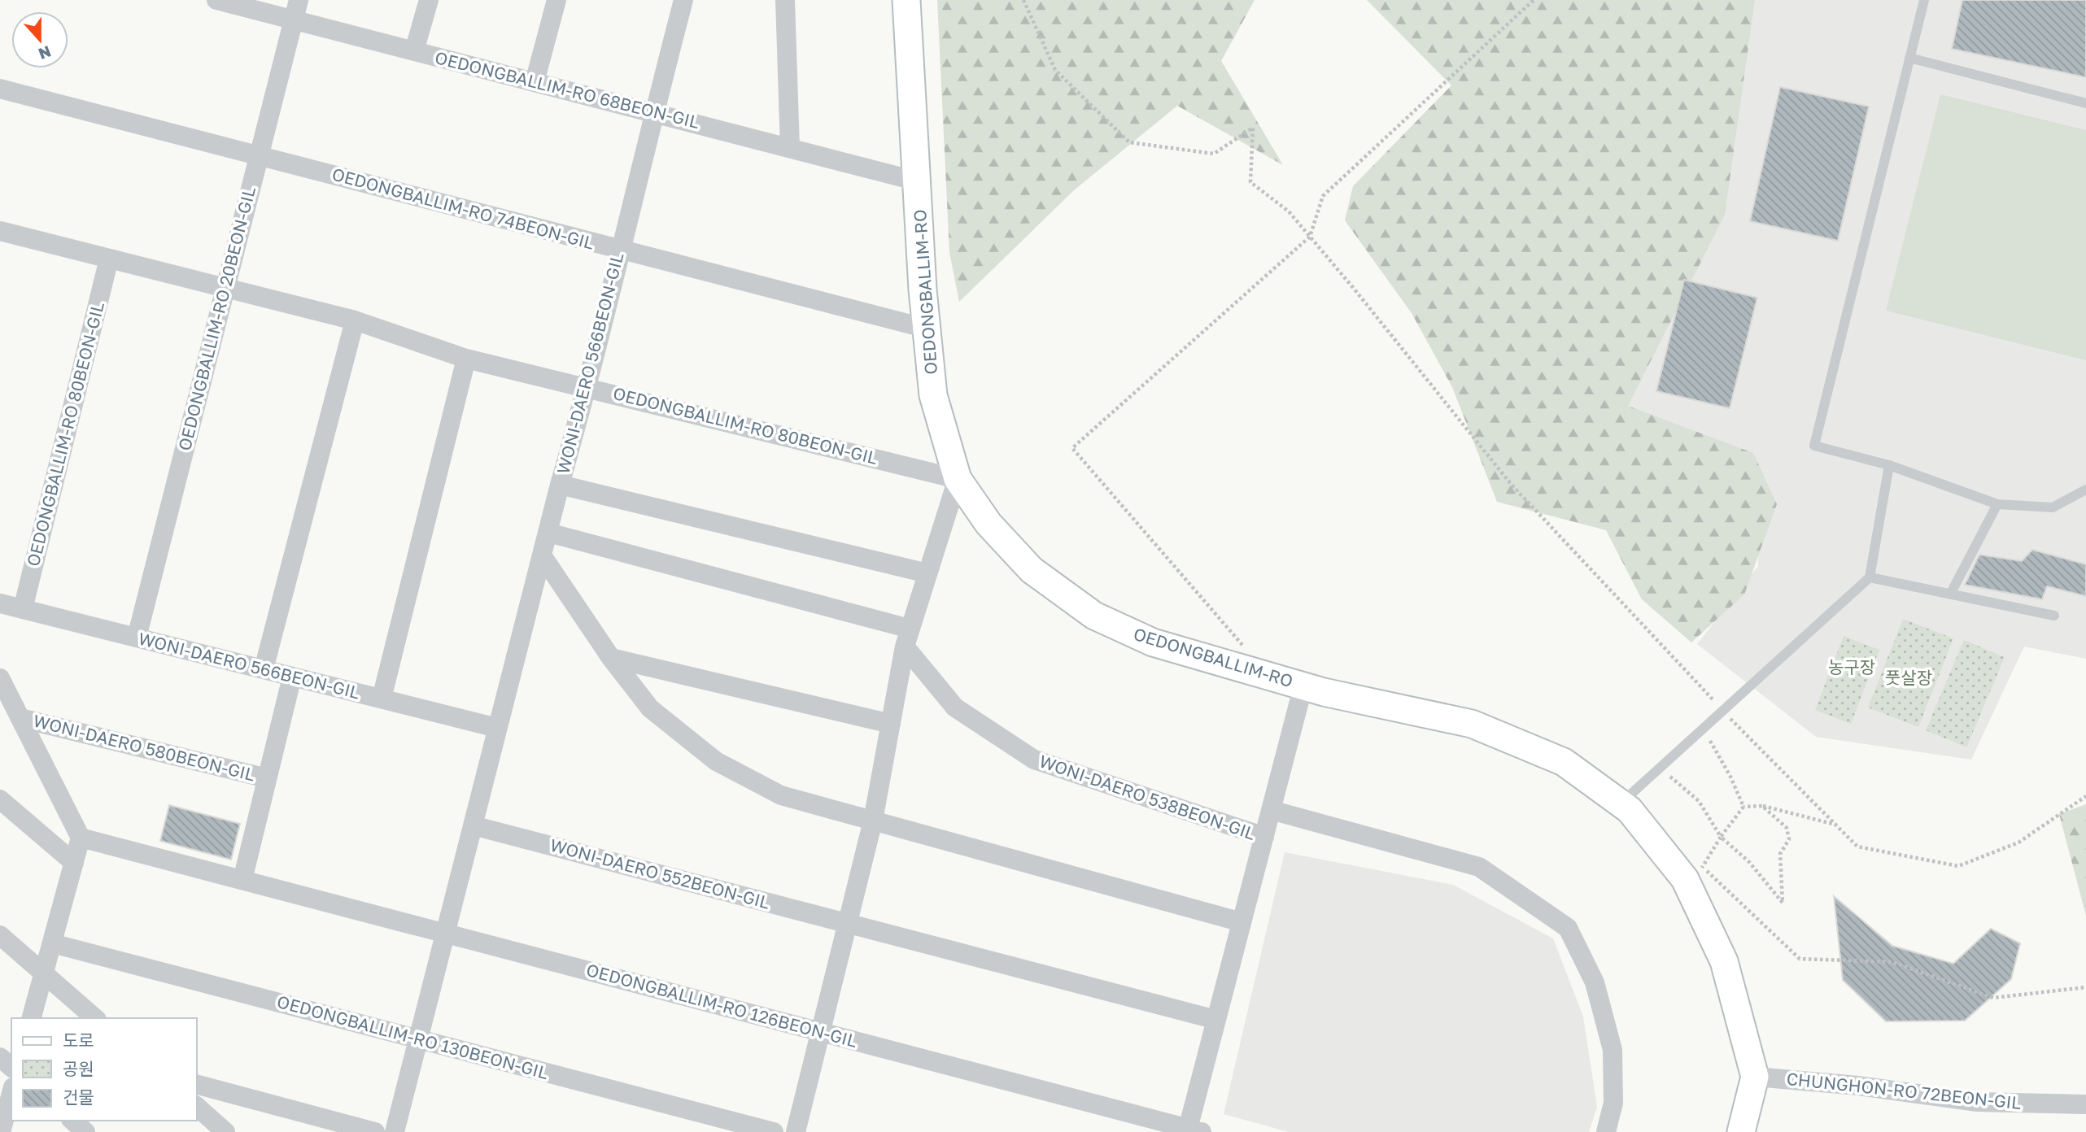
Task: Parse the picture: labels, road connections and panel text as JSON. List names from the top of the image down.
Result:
{
  "streets": {
    "main road": ["OEDONGBALLIM-RO"],
    "street": [
      "OEDONGBALLIM-RO 68BEON-GIL",
      "OEDONGBALLIM-RO 74BEON-GIL",
      "OEDONGBALLIM-RO 20BEON-GIL",
      "WONI-DAERO 566BEON-GIL",
      "OEDONGBALLIM-RO 80BEON-GIL",
      "WONI-DAERO 580BEON-GIL",
      "WONI-DAERO 538BEON-GIL",
      "WONI-DAERO 552BEON-GIL",
      "OEDONGBALLIM-RO 126BEON-GIL",
      "OEDONGBALLIM-RO 130BEON-GIL",
      "CHUNGHON-RO 72BEON-GIL"
    ]
  },
  "crossings": [
    ["OEDONGBALLIM-RO 68BEON-GIL", "OEDONGBALLIM-RO"],
    ["OEDONGBALLIM-RO 68BEON-GIL", "OEDONGBALLIM-RO 20BEON-GIL"],
    ["OEDONGBALLIM-RO 68BEON-GIL", "WONI-DAERO 566BEON-GIL"],
    ["OEDONGBALLIM-RO 74BEON-GIL", "OEDONGBALLIM-RO"],
    ["OEDONGBALLIM-RO 74BEON-GIL", "OEDONGBALLIM-RO 20BEON-GIL"],
    ["OEDONGBALLIM-RO 74BEON-GIL", "WONI-DAERO 566BEON-GIL"],
    ["OEDONGBALLIM-RO", "OEDONGBALLIM-RO 80BEON-GIL"],
    ["OEDONGBALLIM-RO", "WONI-DAERO 538BEON-GIL"],
    ["OEDONGBALLIM-RO", "CHUNGHON-RO 72BEON-GIL"],
    ["OEDONGBALLIM-RO 20BEON-GIL", "WONI-DAERO 566BEON-GIL"],
    ["OEDONGBALLIM-RO 20BEON-GIL", "OEDONGBALLIM-RO 80BEON-GIL"],
    ["WONI-DAERO 566BEON-GIL", "OEDONGBALLIM-RO 80BEON-GIL"],
    ["WONI-DAERO 566BEON-GIL", "WONI-DAERO 552BEON-GIL"],
    ["WONI-DAERO 566BEON-GIL", "OEDONGBALLIM-RO 126BEON-GIL"],
    ["WONI-DAERO 566BEON-GIL", "OEDONGBALLIM-RO 130BEON-GIL"],
    ["WONI-DAERO 580BEON-GIL", "OEDONGBALLIM-RO 126BEON-GIL"],
    ["WONI-DAERO 538BEON-GIL", "OEDONGBALLIM-RO 126BEON-GIL"]
  ],
  "parks": ["농구장", "풋살장"],
  "legend": ["도로", "공원", "건물"],
  "north": "bottom"
}
